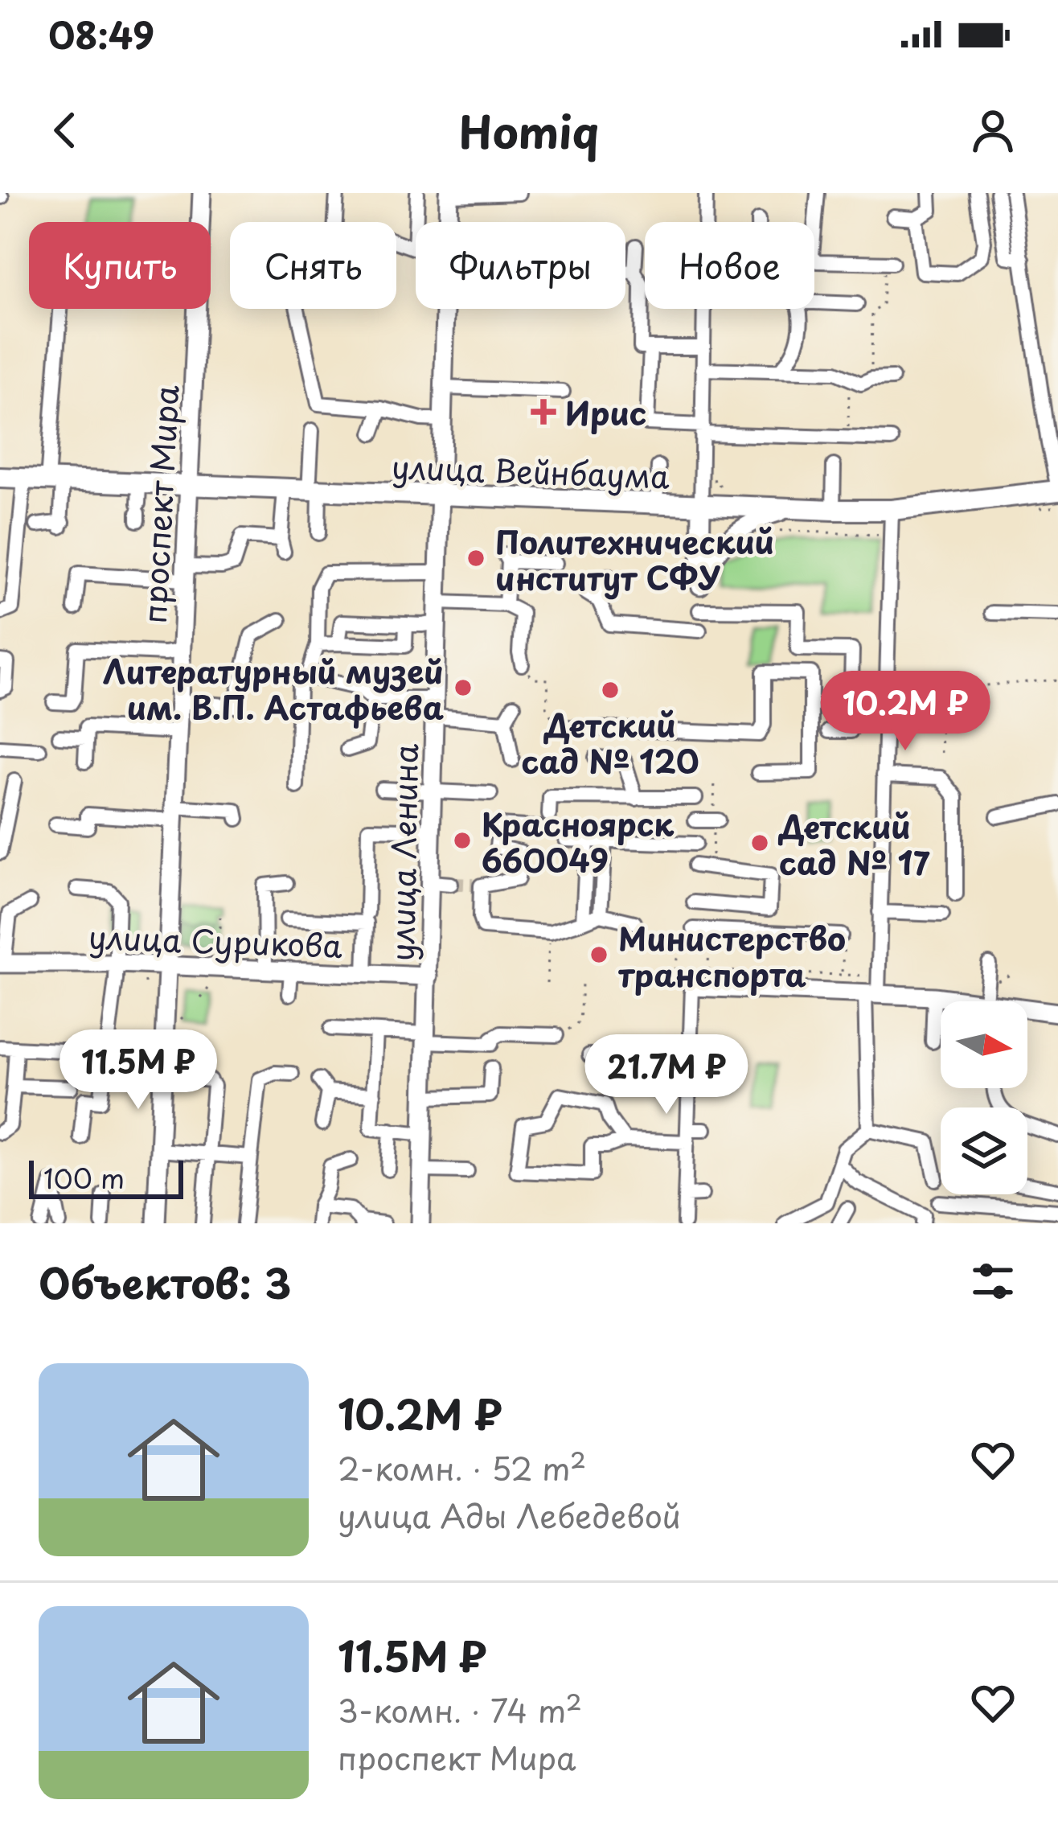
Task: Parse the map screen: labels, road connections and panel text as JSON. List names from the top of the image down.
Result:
{
  "streets": {
    "highway": ["улица Вейнбаума"],
    "main road": ["проспект Мира", "улица Ленина", "улица Сурикова"]
  },
  "crossings": [
    ["улица Вейнбаума", "проспект Мира"],
    ["улица Вейнбаума", "улица Ленина"],
    ["проспект Мира", "улица Сурикова"],
    ["улица Ленина", "улица Сурикова"]
  ],
  "places": {
    "health": ["Ирис"],
    "other": [
      "Политехнический институт СФУ",
      "Литературный музей им. В.П. Астафьева",
      "Детский сад № 120",
      "Красноярск 660049",
      "Детский сад № 17",
      "Министерство транспорта"
    ]
  },
  "scale_bar": "100 m",
  "north": "right",
  "page": {
    "status": "08:49",
    "header": "Homiq",
    "chip": [
      "Купить",
      "Снять",
      "Фильтры",
      "Новое"
    ],
    "price": ["10.2M ₽", "11.5M ₽", "21.7M ₽"],
    "scale": "100 m",
    "heading": "Объектов: 3",
    "list": [
      {
        "name": "10.2M ₽",
        "note": "2-комн. · 52 m² · улица Ады Лебедевой"
      },
      {
        "name": "11.5M ₽",
        "note": "3-комн. · 74 m² · проспект Мира"
      }
    ]
  }
}
